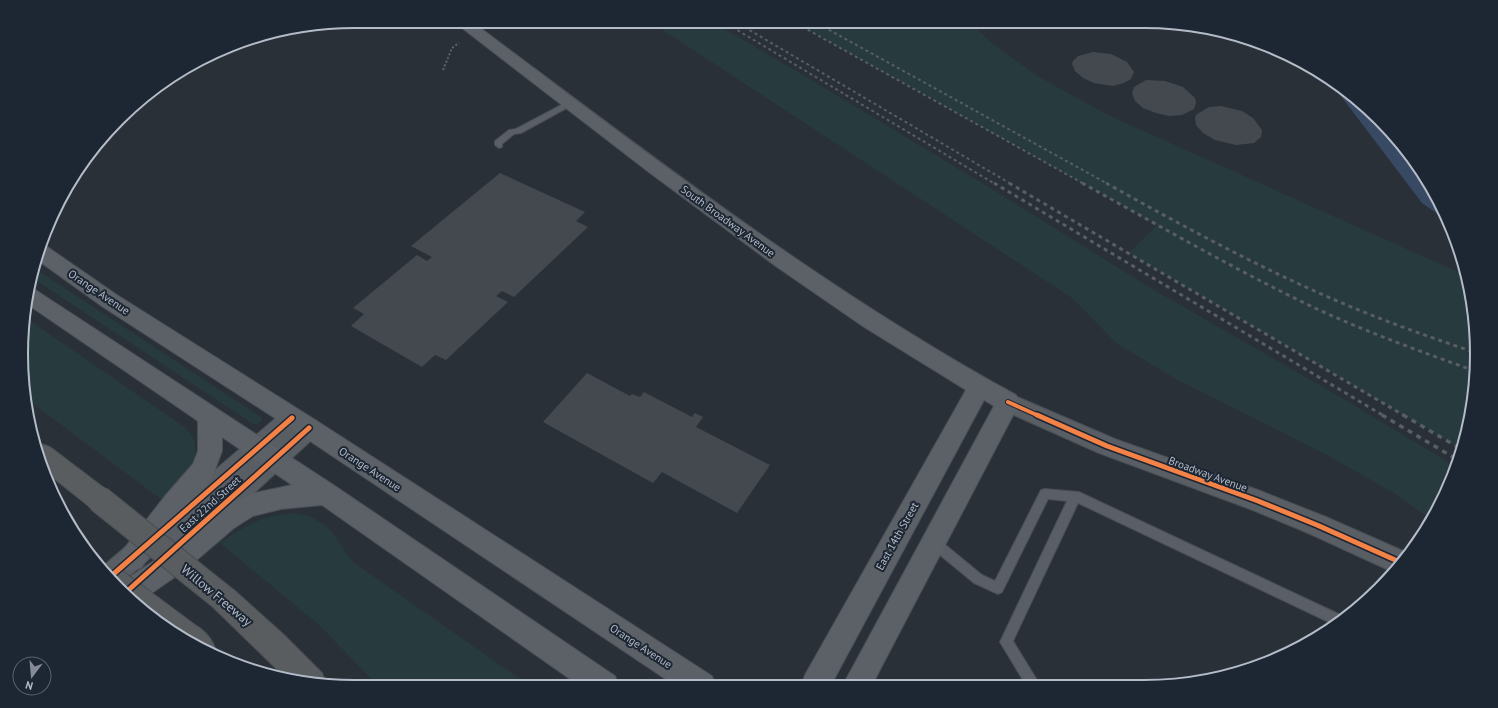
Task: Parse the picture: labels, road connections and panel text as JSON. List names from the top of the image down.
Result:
{
  "streets": {
    "highway": ["Willow Freeway"],
    "main road": ["South Broadway Avenue", "Orange Avenue", "East 14th Street"],
    "street": ["Broadway Avenue", "East 22nd Street"]
  },
  "crossings": [
    ["South Broadway Avenue", "Broadway Avenue"],
    ["South Broadway Avenue", "East 14th Street"],
    ["Orange Avenue", "East 22nd Street"]
  ],
  "north": "bottom"
}
